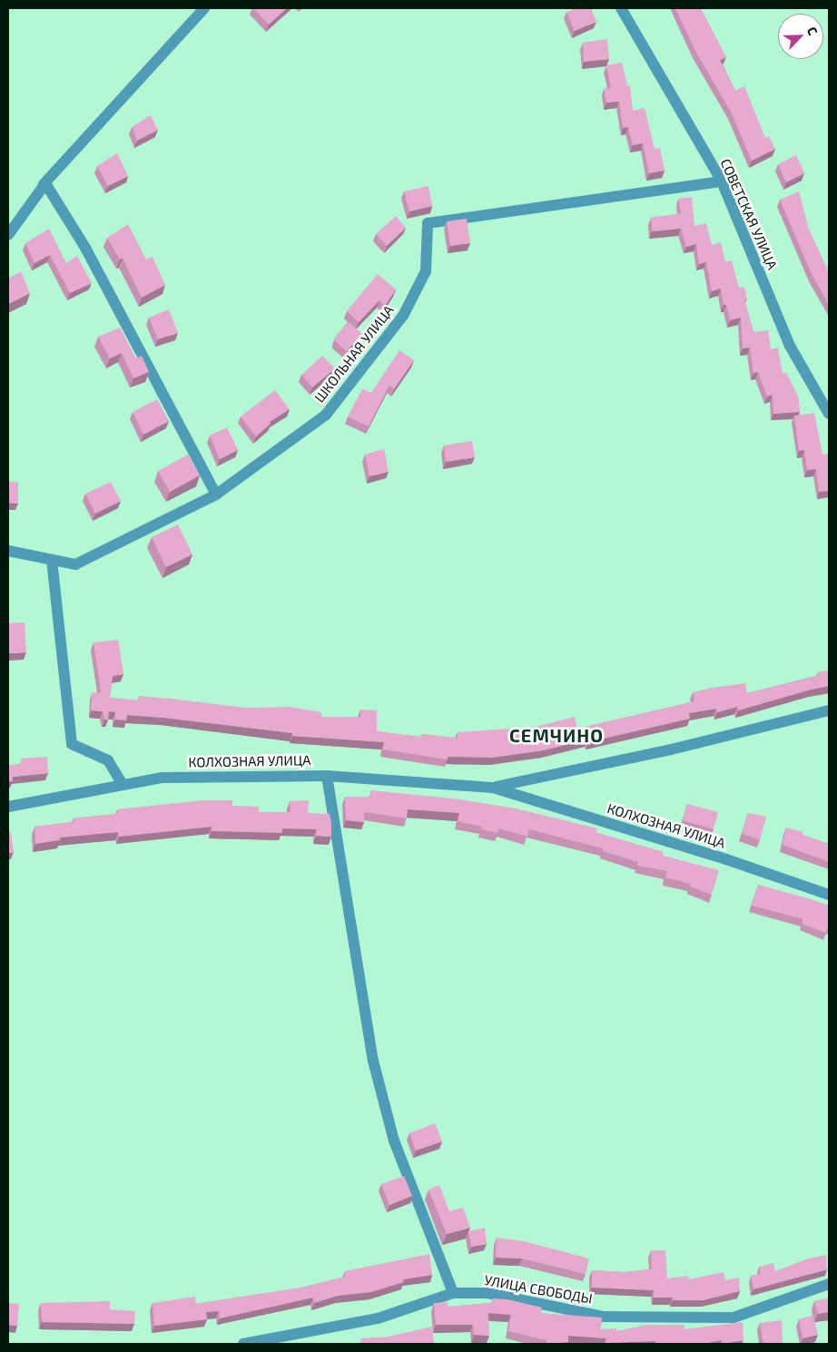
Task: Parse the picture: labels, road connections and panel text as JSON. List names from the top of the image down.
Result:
{
  "streets": {
    "street": [
      "СОВЕТСКАЯ УЛИЦА",
      "ШКОЛЬНАЯ УЛИЦА",
      "КОЛХОЗНАЯ УЛИЦА",
      "УЛИЦА СВОБОДЫ"
    ]
  },
  "crossings": [
    ["СОВЕТСКАЯ УЛИЦА", "ШКОЛЬНАЯ УЛИЦА"]
  ],
  "districts": ["СЕМЧИНО"],
  "north": "top right"
}
